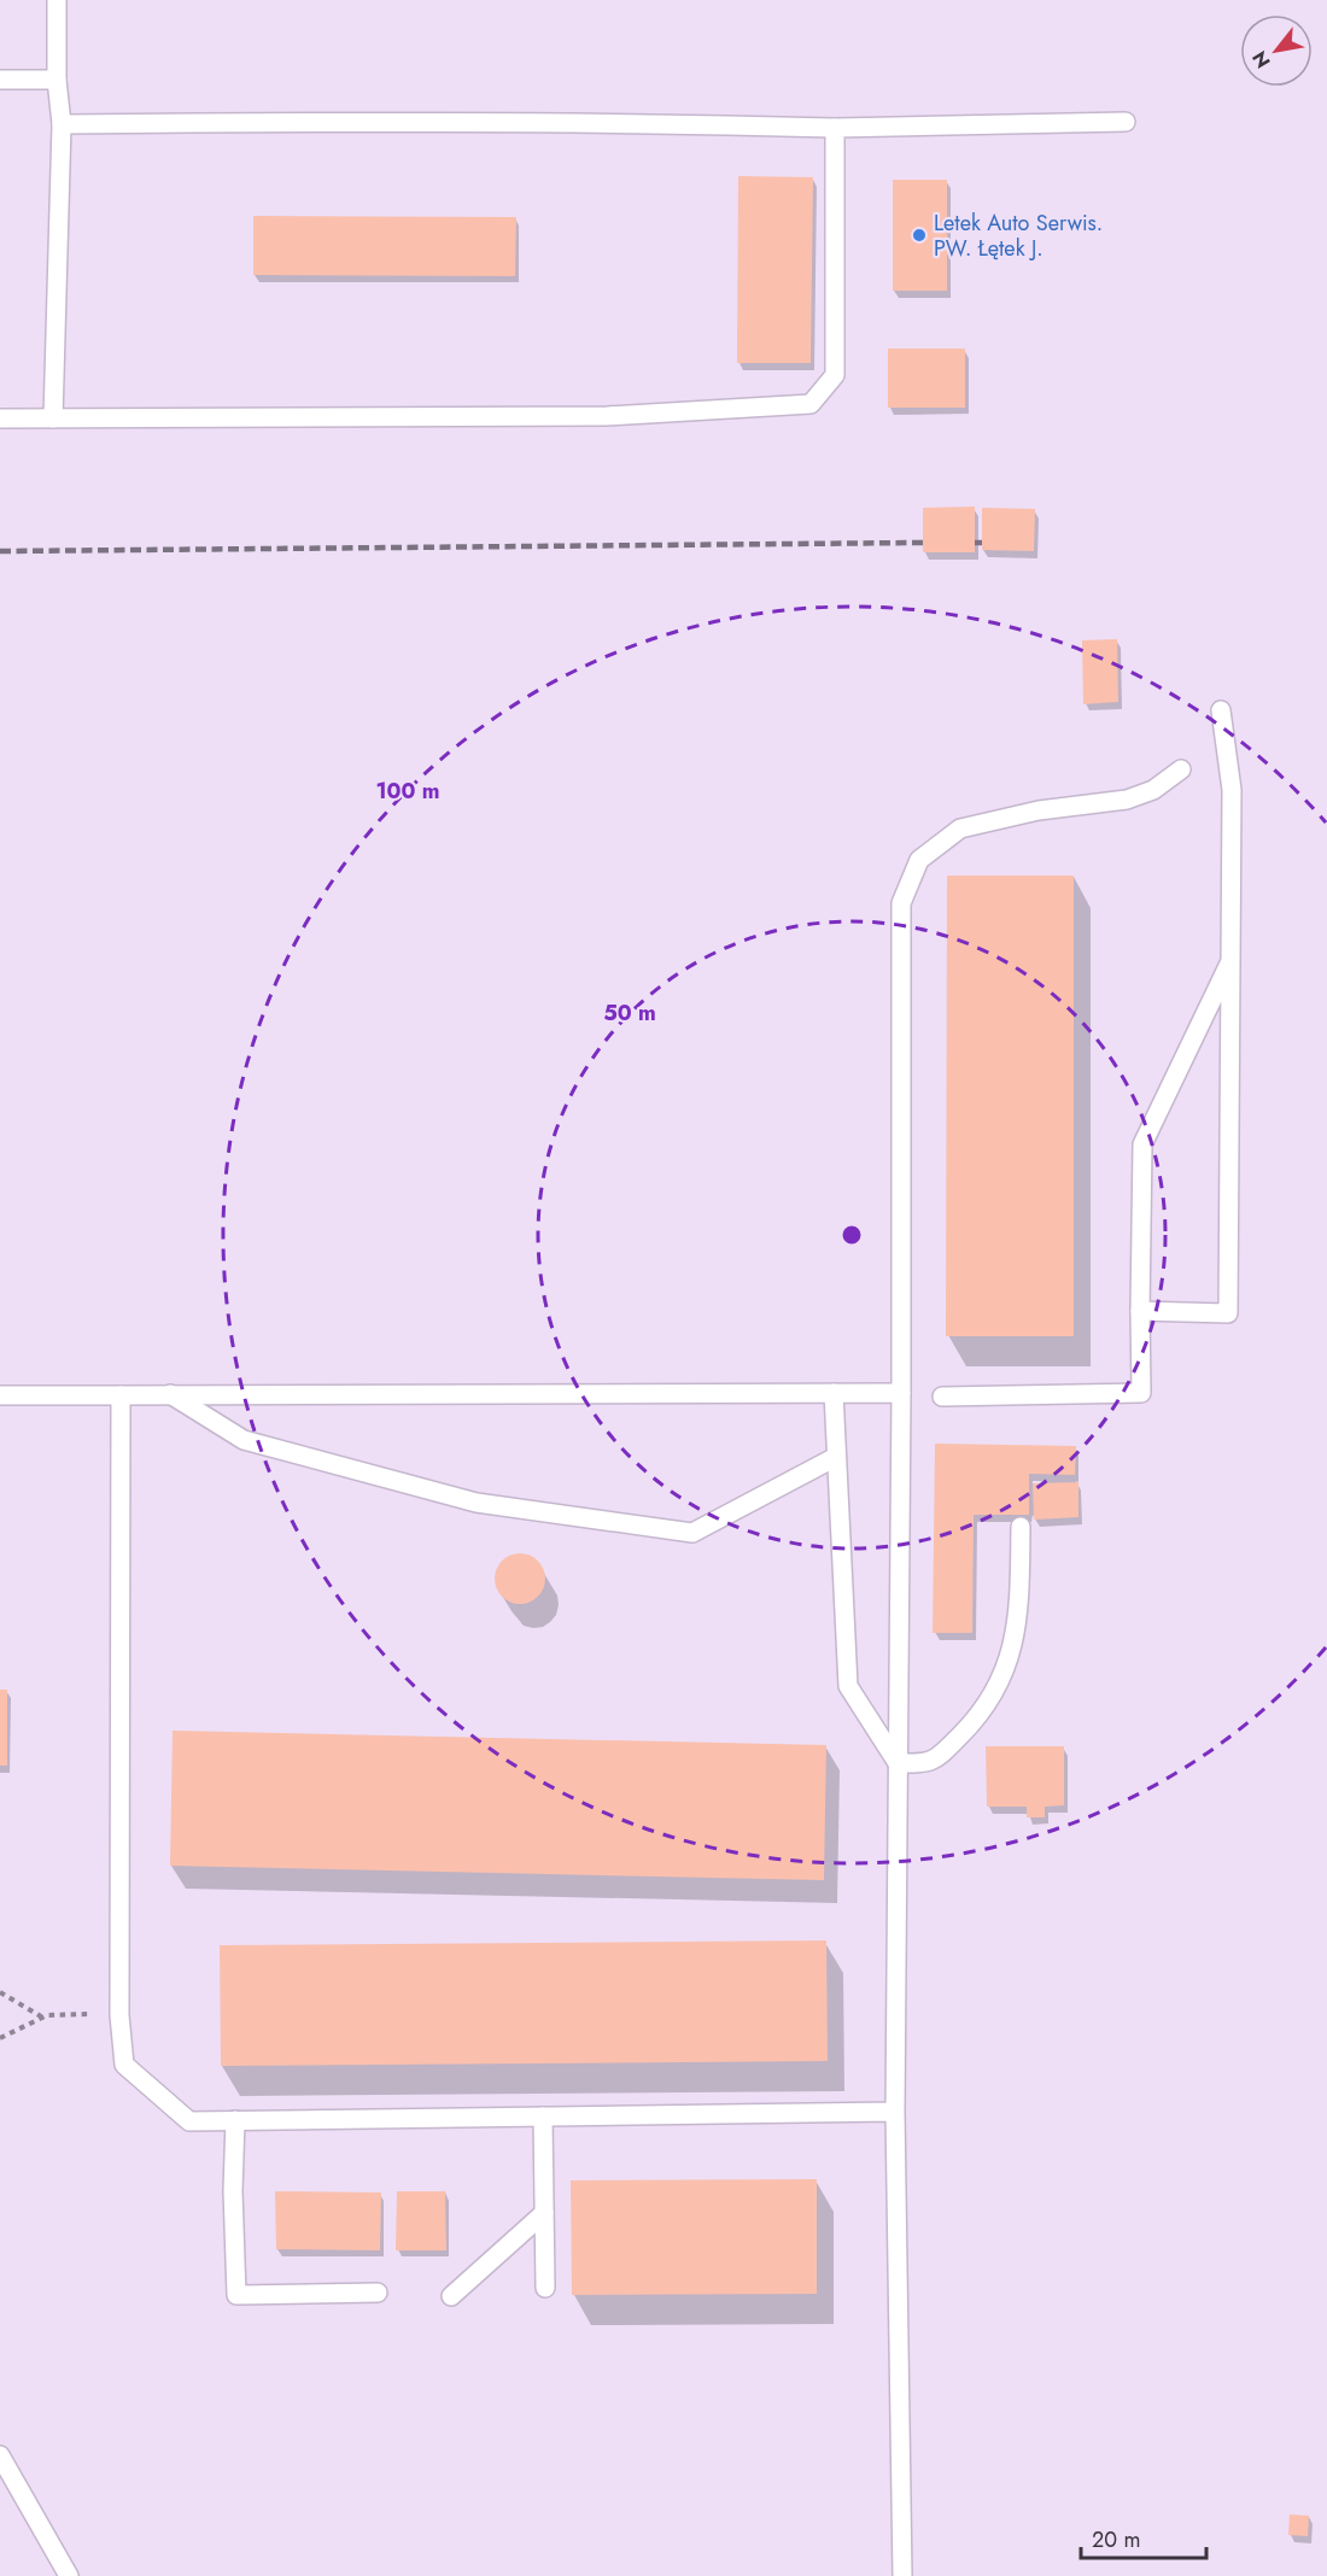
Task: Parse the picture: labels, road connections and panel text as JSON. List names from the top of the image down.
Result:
{
  "places": ["Letek Auto Serwis. PW. Łętek J."],
  "scale_bar": "20 m",
  "north": "bottom left",
  "rings": ["100 m", "50 m"]
}
